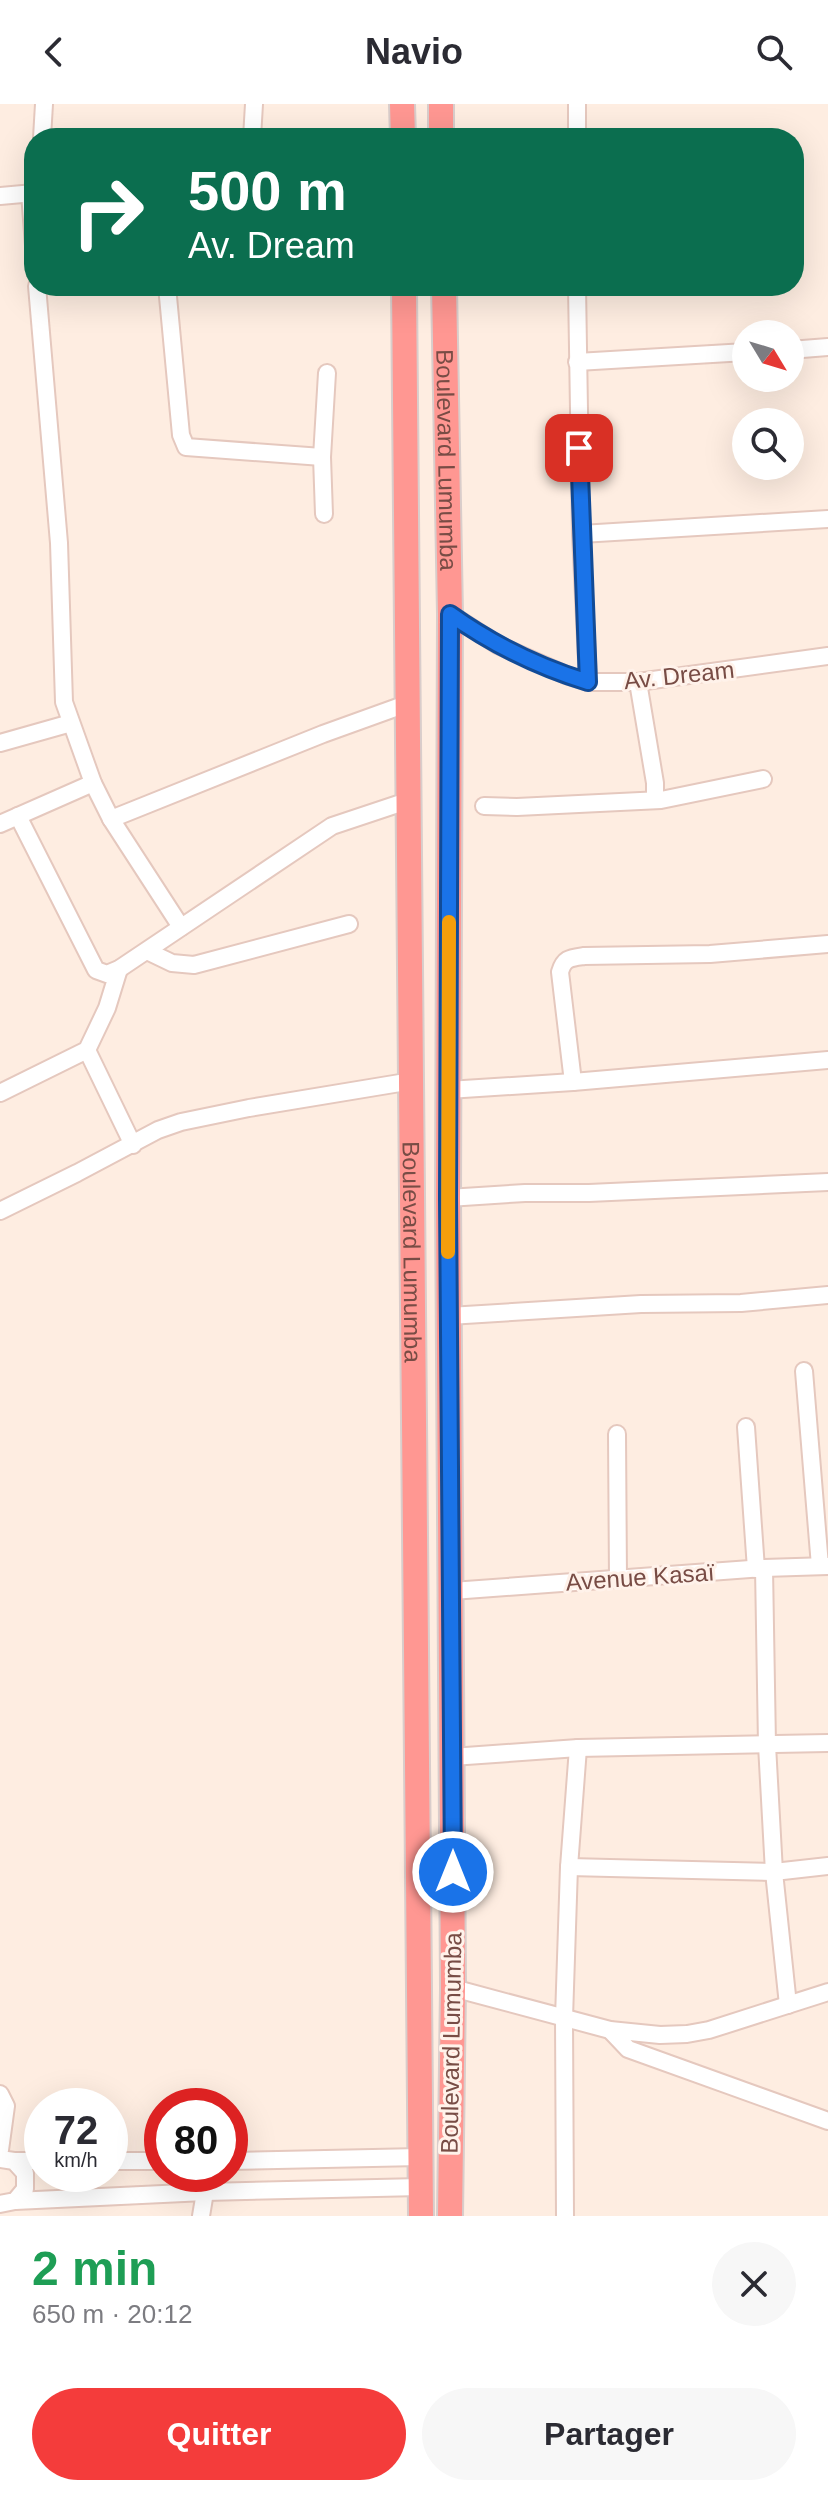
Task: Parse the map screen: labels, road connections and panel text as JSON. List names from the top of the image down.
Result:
{
  "streets": {
    "highway": ["Boulevard Lumumba"],
    "street": ["Av. Dream", "Avenue Kasaï"]
  },
  "crossings": [
    ["Boulevard Lumumba", "Av. Dream"],
    ["Boulevard Lumumba", "Avenue Kasaï"]
  ],
  "north": "bottom right",
  "page": {
    "header": "Navio",
    "turn": ["500 m", "Av. Dream"],
    "speed": "72 km/h",
    "limit": "80",
    "heading": ["2 min", "650 m · 20:12"],
    "buttons": ["Quitter", "Partager"]
  }
}
